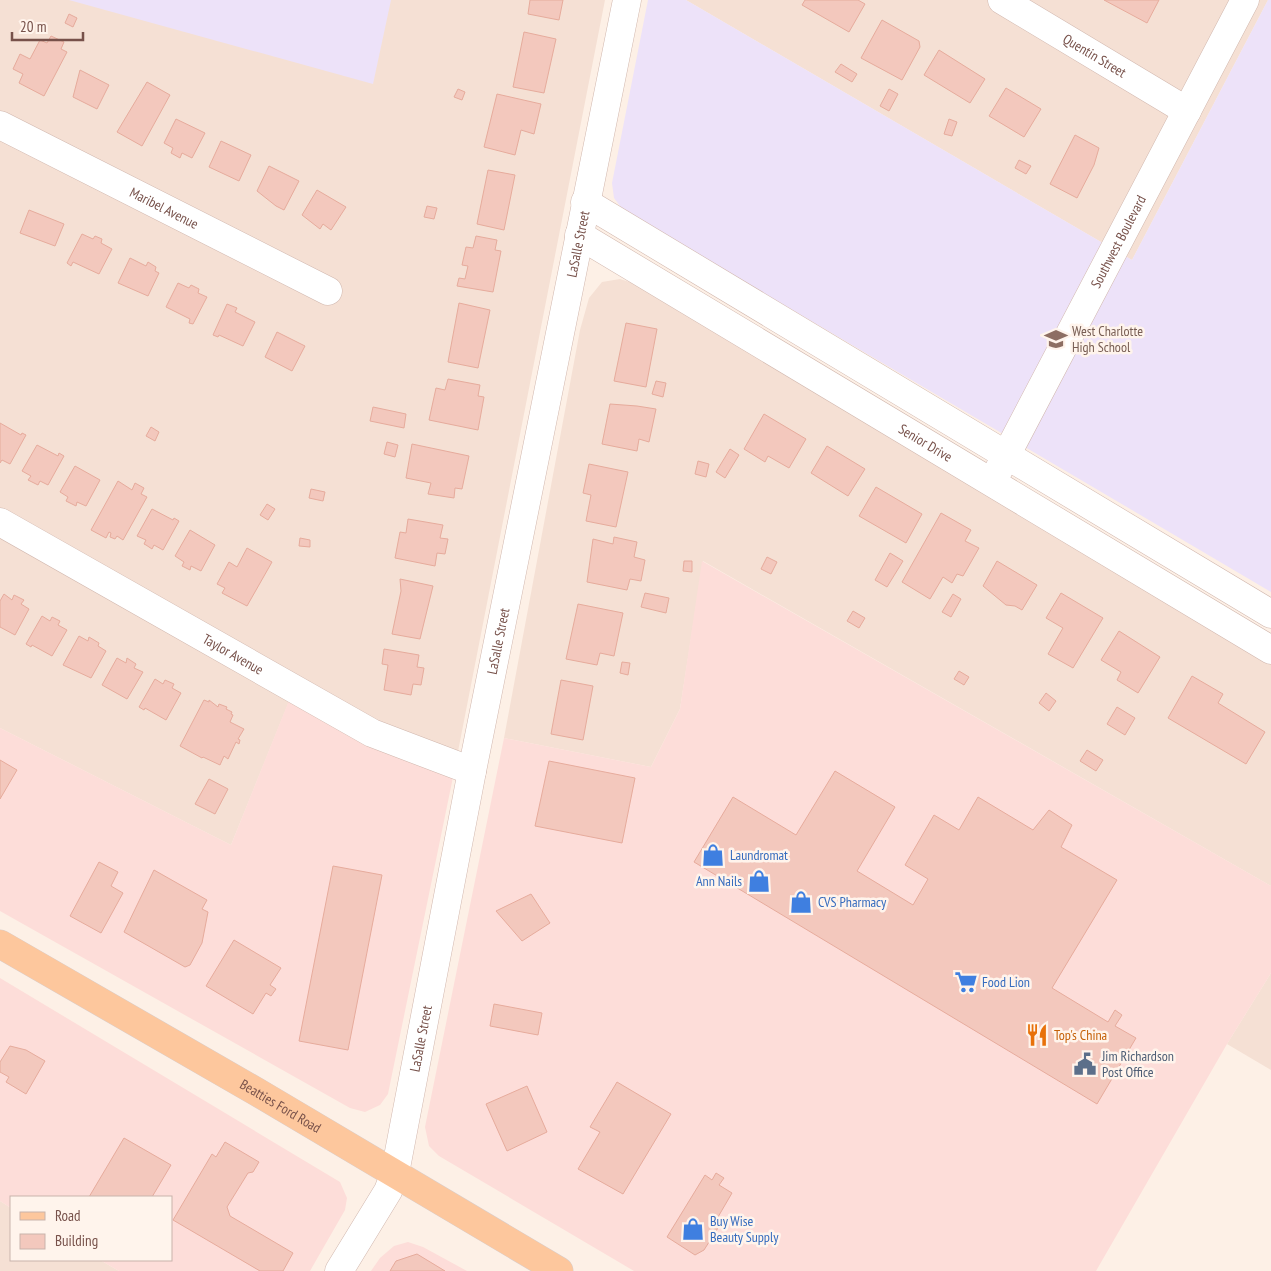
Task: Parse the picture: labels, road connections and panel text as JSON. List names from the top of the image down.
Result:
{
  "streets": {
    "main road": ["Beatties Ford Road"],
    "street": [
      "Quentin Street",
      "Maribel Avenue",
      "Southwest Boulevard",
      "LaSalle Street",
      "Senior Drive",
      "Taylor Avenue"
    ]
  },
  "crossings": [
    ["Quentin Street", "Southwest Boulevard"],
    ["Southwest Boulevard", "Senior Drive"],
    ["LaSalle Street", "Senior Drive"],
    ["LaSalle Street", "Taylor Avenue"],
    ["LaSalle Street", "Beatties Ford Road"]
  ],
  "places": {
    "school or university": ["West Charlotte High School"],
    "shop": [
      "Laundromat",
      "Ann Nails",
      "CVS Pharmacy",
      "Buy Wise Beauty Supply"
    ],
    "supermarket": ["Food Lion"],
    "restaurant": ["Top's China"],
    "public building": ["Jim Richardson Post Office"]
  },
  "legend": ["Road", "Building"],
  "scale_bar": "20 m"
}
